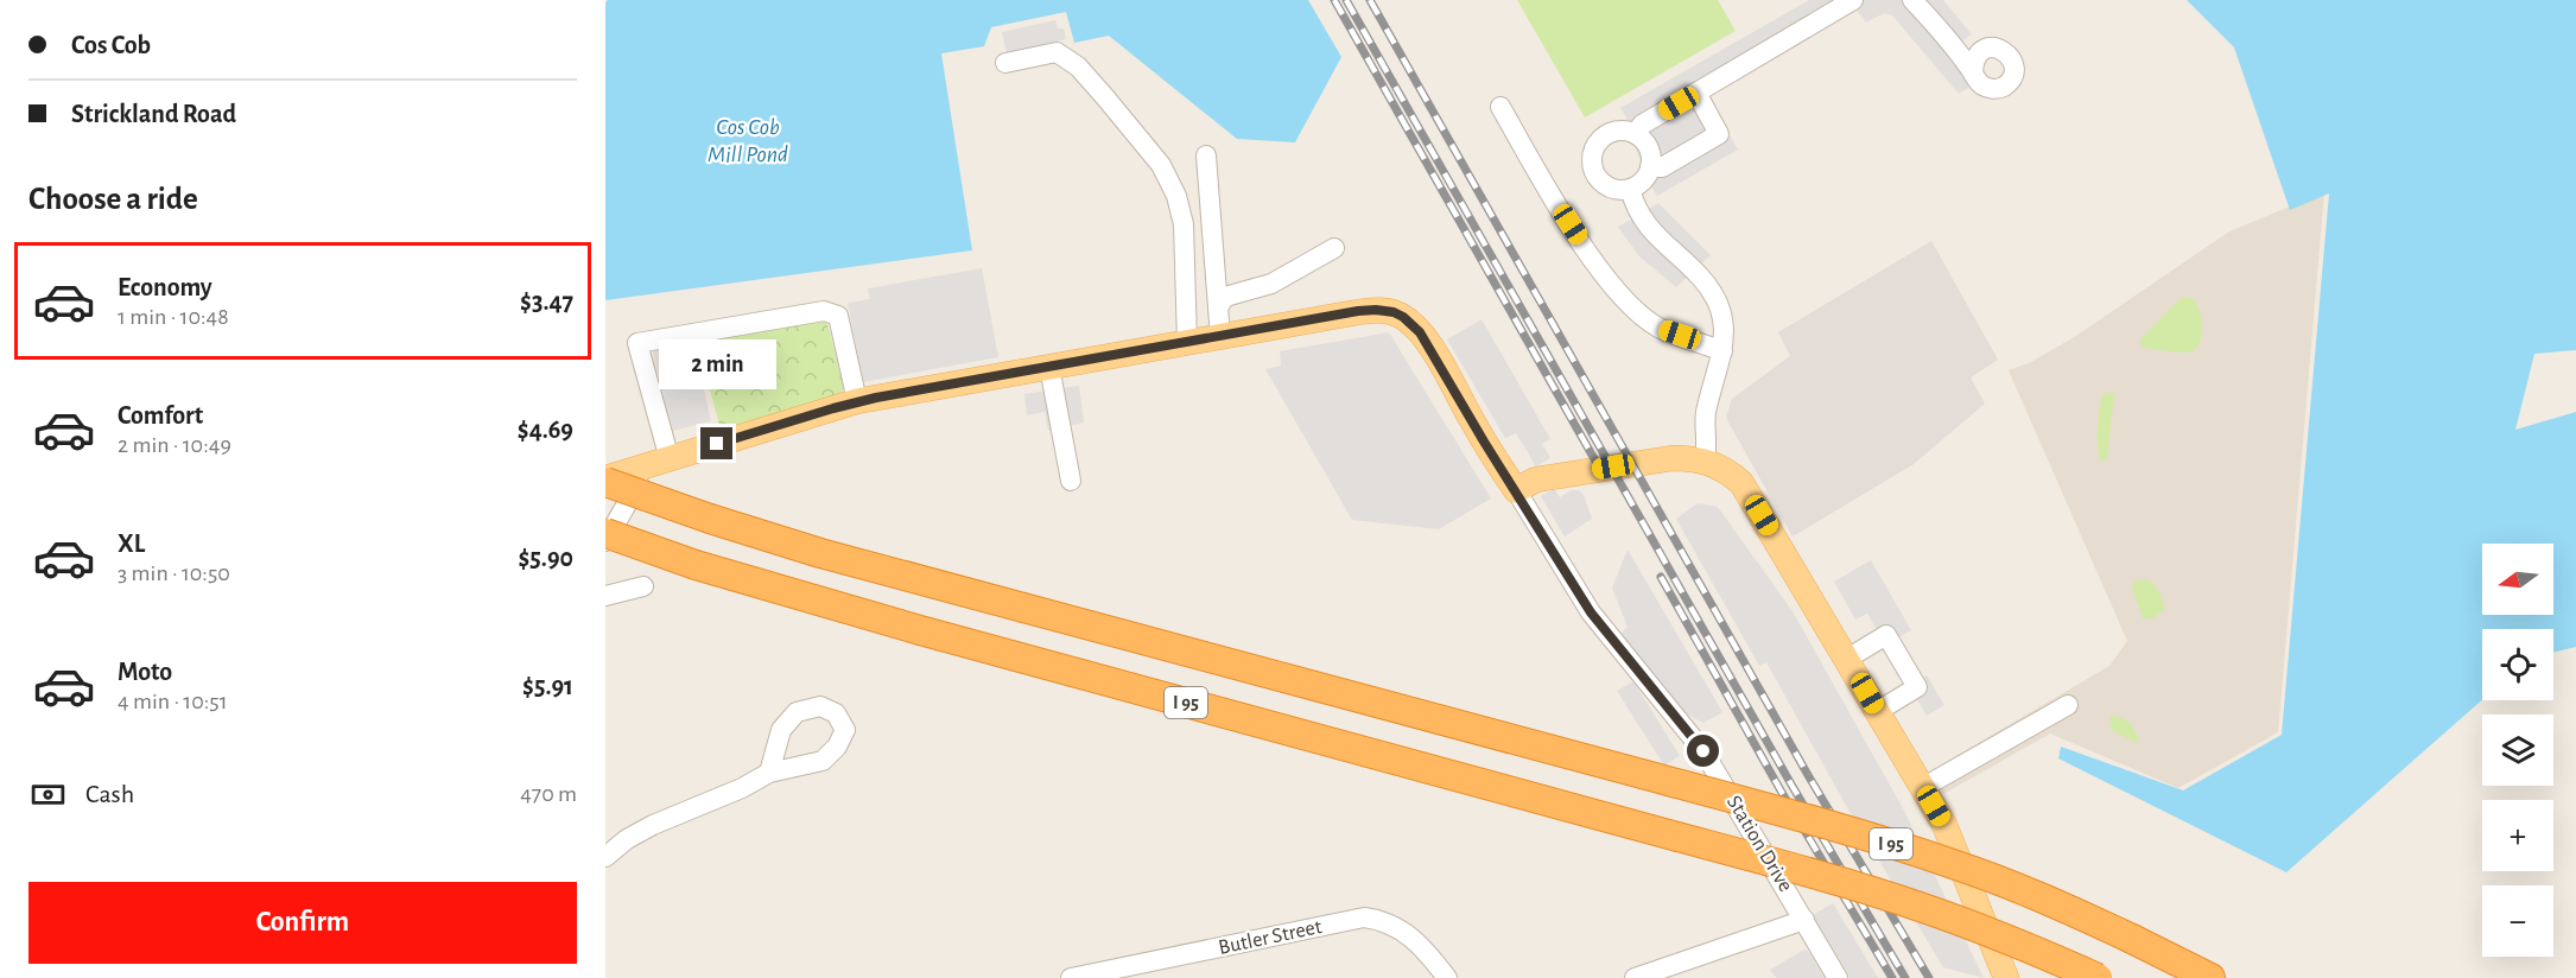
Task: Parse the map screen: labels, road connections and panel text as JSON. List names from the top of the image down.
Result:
{
  "streets": {
    "highway": ["I 95"],
    "main road": ["Station Drive"],
    "street": ["Butler Street"]
  },
  "water": ["Cos Cob Mill Pond"],
  "north": "left",
  "page": {
    "banner": ["Cos Cob", "Strickland Road"],
    "heading": "Choose a ride",
    "list": [
      {
        "name": "Economy",
        "note": "1 min · 10:48",
        "value": "$3.47"
      },
      {
        "name": "Comfort",
        "note": "2 min · 10:49",
        "value": "$4.69"
      },
      {
        "name": "XL",
        "note": "3 min · 10:50",
        "value": "$5.90"
      },
      {
        "name": "Moto",
        "note": "4 min · 10:51",
        "value": "$5.91"
      }
    ],
    "bubble": "2 min",
    "map_buttons": ["+", "−"],
    "pay": ["Cash", "470 m"],
    "buttons": "Confirm"
  }
}
